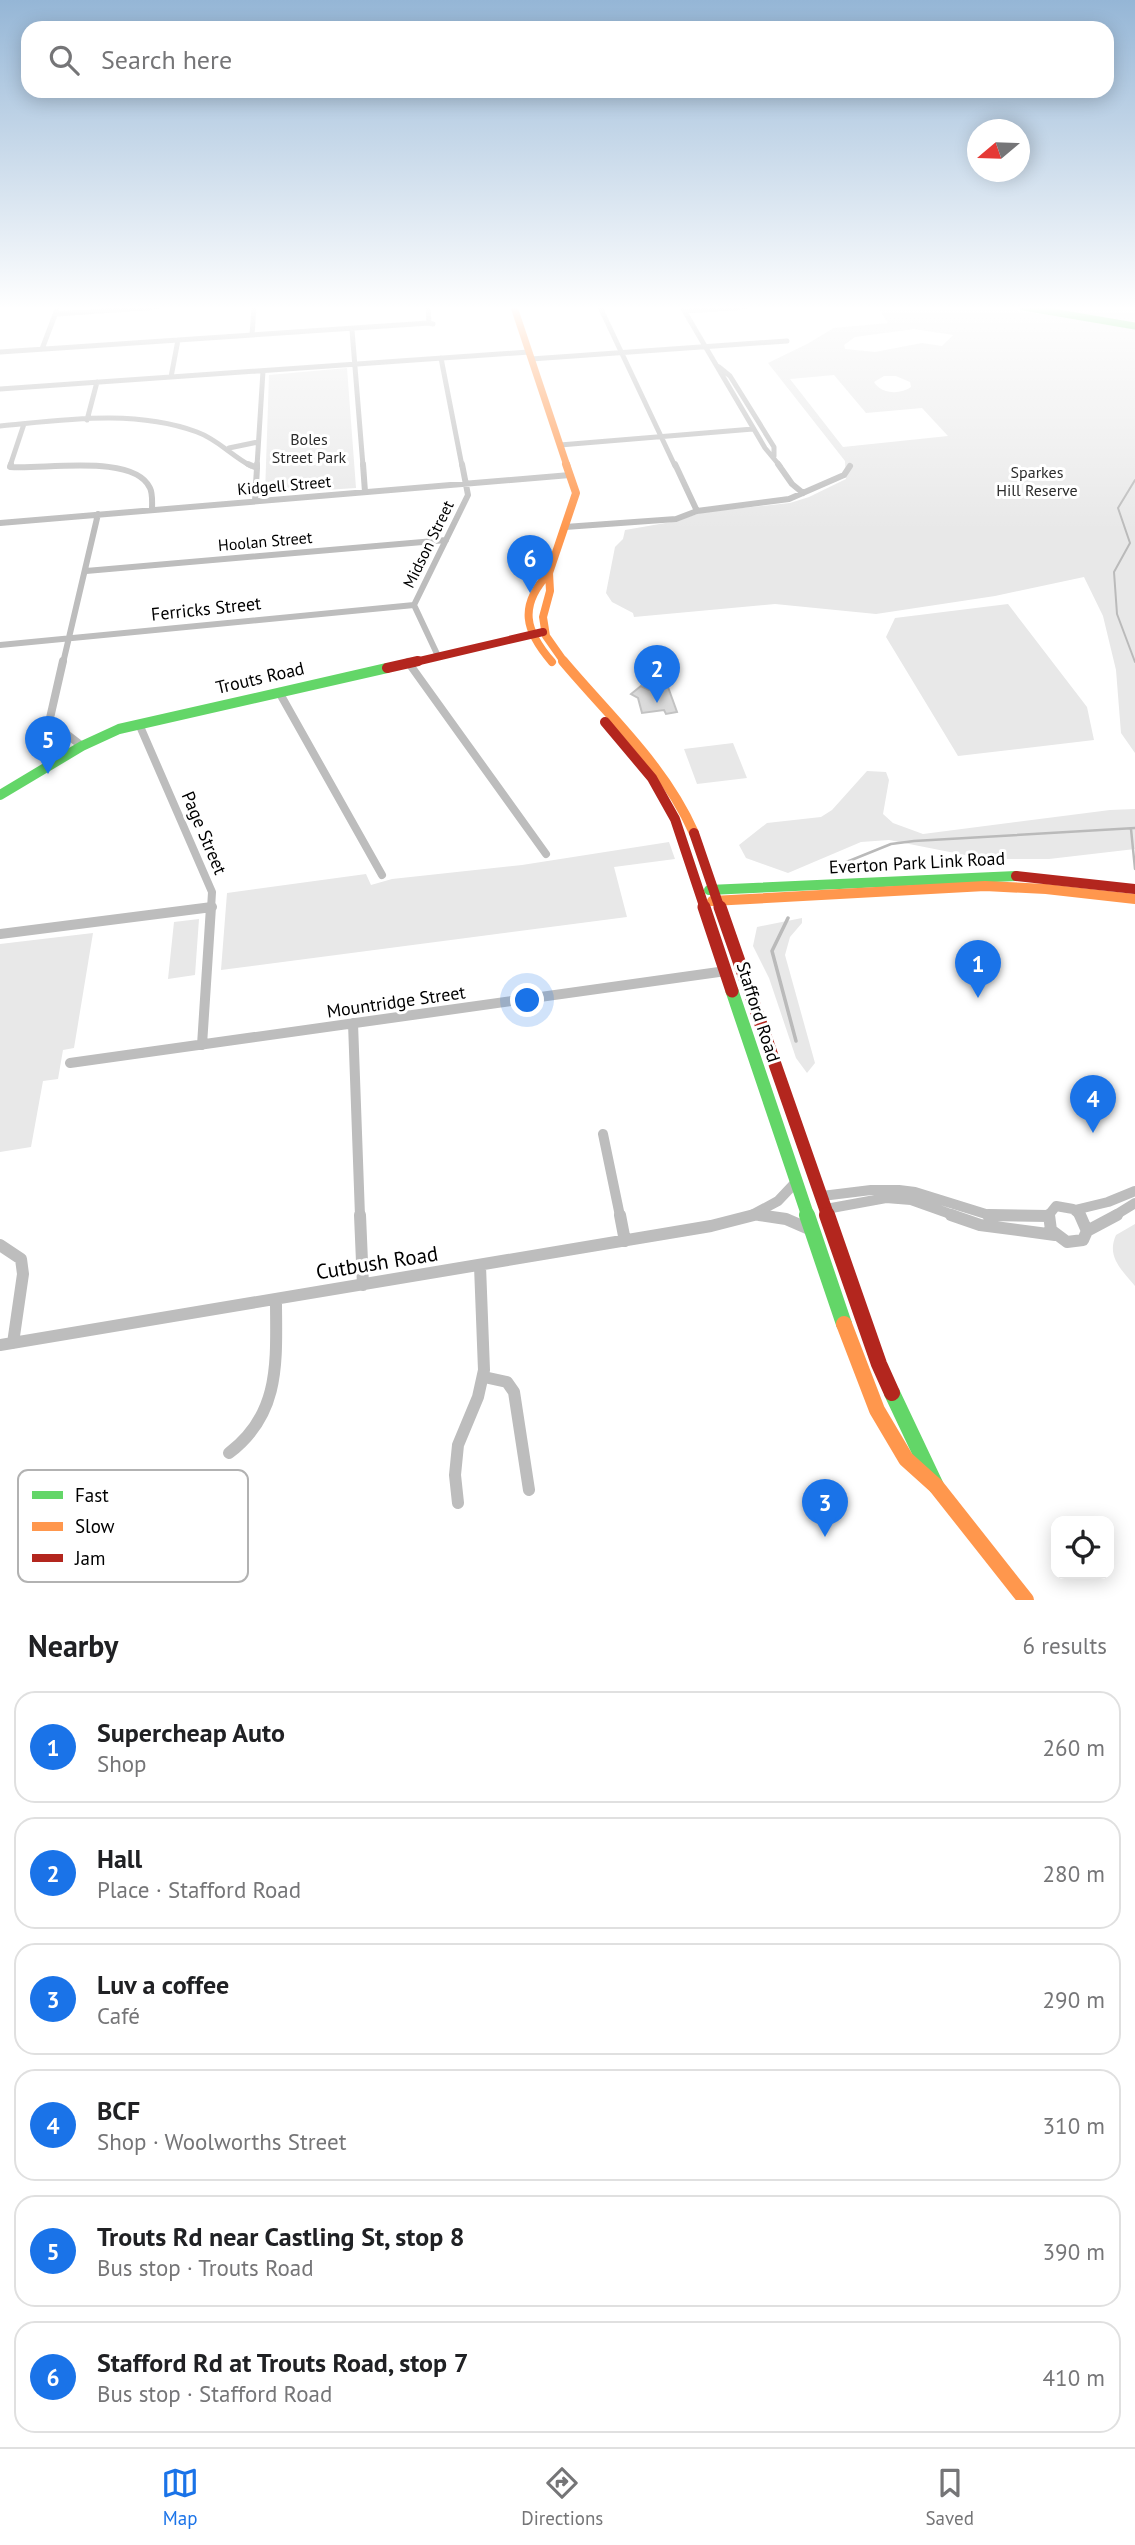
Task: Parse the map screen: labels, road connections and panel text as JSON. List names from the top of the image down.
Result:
{
  "streets": {
    "main road": ["Trouts Road", "Everton Park Link Road", "Stafford Road"],
    "street": [
      "Kidgell Street",
      "Hoolan Street",
      "Midson Street",
      "Ferricks Street",
      "Page Street",
      "Mountridge Street",
      "Cutbush Road"
    ]
  },
  "crossings": [
    ["Kidgell Street", "Midson Street"],
    ["Hoolan Street", "Midson Street"],
    ["Midson Street", "Ferricks Street"],
    ["Midson Street", "Trouts Road"],
    ["Trouts Road", "Page Street"],
    ["Trouts Road", "Stafford Road"],
    ["Page Street", "Mountridge Street"],
    ["Everton Park Link Road", "Stafford Road"],
    ["Mountridge Street", "Stafford Road"],
    ["Stafford Road", "Cutbush Road"]
  ],
  "parks": ["Boles Street Park", "Sparkes Hill Reserve"],
  "legend": ["Fast", "Slow", "Jam"],
  "north": "left",
  "page": {
    "search": "Search here",
    "pins": [
      "6",
      "2",
      "5",
      "1",
      "4",
      "3"
    ],
    "heading": ["Nearby", "6 results"],
    "list": [
      {
        "mark": "1",
        "name": "Supercheap Auto",
        "note": "Shop",
        "value": "260 m"
      },
      {
        "mark": "2",
        "name": "Hall",
        "note": "Place · Stafford Road",
        "value": "280 m"
      },
      {
        "mark": "3",
        "name": "Luv a coffee",
        "note": "Café",
        "value": "290 m"
      },
      {
        "mark": "4",
        "name": "BCF",
        "note": "Shop · Woolworths Street",
        "value": "310 m"
      },
      {
        "mark": "5",
        "name": "Trouts Rd near Castling St, stop 8",
        "note": "Bus stop · Trouts Road",
        "value": "390 m"
      },
      {
        "mark": "6",
        "name": "Stafford Rd at Trouts Road, stop 7",
        "note": "Bus stop · Stafford Road",
        "value": "410 m"
      }
    ],
    "nav": ["Map", "Directions", "Saved"]
  }
}
